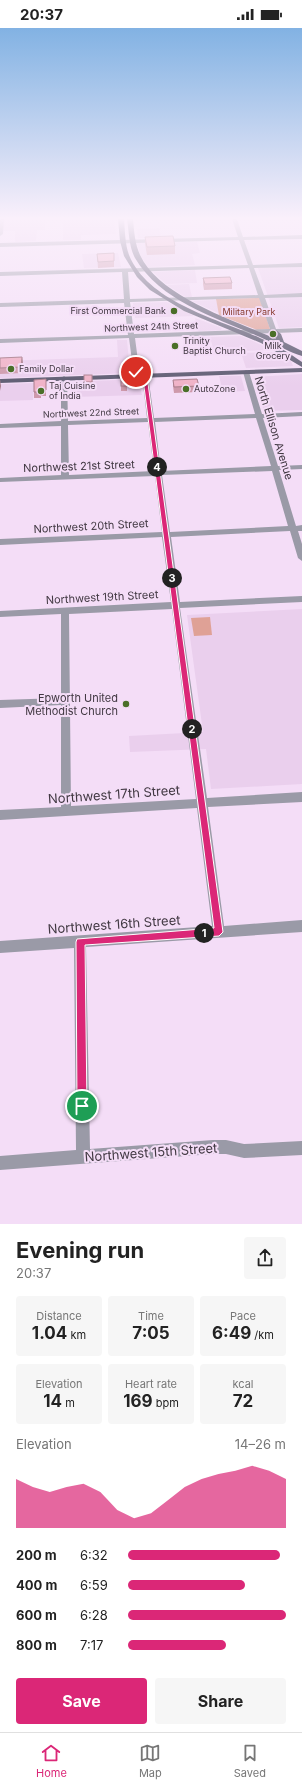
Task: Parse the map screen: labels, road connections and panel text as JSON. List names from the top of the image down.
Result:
{
  "streets": {
    "street": [
      "Northwest 24th Street",
      "Northwest 22nd Street",
      "North Ellison Avenue",
      "Northwest 21st Street",
      "Northwest 20th Street",
      "Northwest 19th Street",
      "Northwest 17th Street",
      "Northwest 16th Street",
      "Northwest 15th Street"
    ]
  },
  "crossings": [
    ["Northwest 22nd Street", "North Ellison Avenue"],
    ["North Ellison Avenue", "Northwest 21st Street"],
    ["North Ellison Avenue", "Northwest 20th Street"]
  ],
  "parks": ["Military Park"],
  "places": [
    "First Commercial Bank",
    "Milk Grocery",
    "Trinity Baptist Church",
    "Family Dollar",
    "AutoZone",
    "Taj Cuisine of India",
    "Epworth United Methodist Church"
  ],
  "page": {
    "status": "20:37",
    "pins": [
      "4",
      "3",
      "2",
      "1"
    ],
    "heading": ["Evening run", "20:37"],
    "stats": [
      ["Distance", "1.04 km"],
      ["Time", "7:05"],
      ["Pace", "6:49 /km"],
      ["Elevation", "14 m"],
      ["Heart rate", "169 bpm"],
      ["kcal", "72"]
    ],
    "chart": ["Elevation", "14–26 m"],
    "list": [
      {
        "name": "200 m",
        "note": "6:32"
      },
      {
        "name": "400 m",
        "note": "6:59"
      },
      {
        "name": "600 m",
        "note": "6:28"
      },
      {
        "name": "800 m",
        "note": "7:17"
      }
    ],
    "buttons": ["Save", "Share"],
    "tabs": ["Home", "Map", "Saved"]
  }
}
